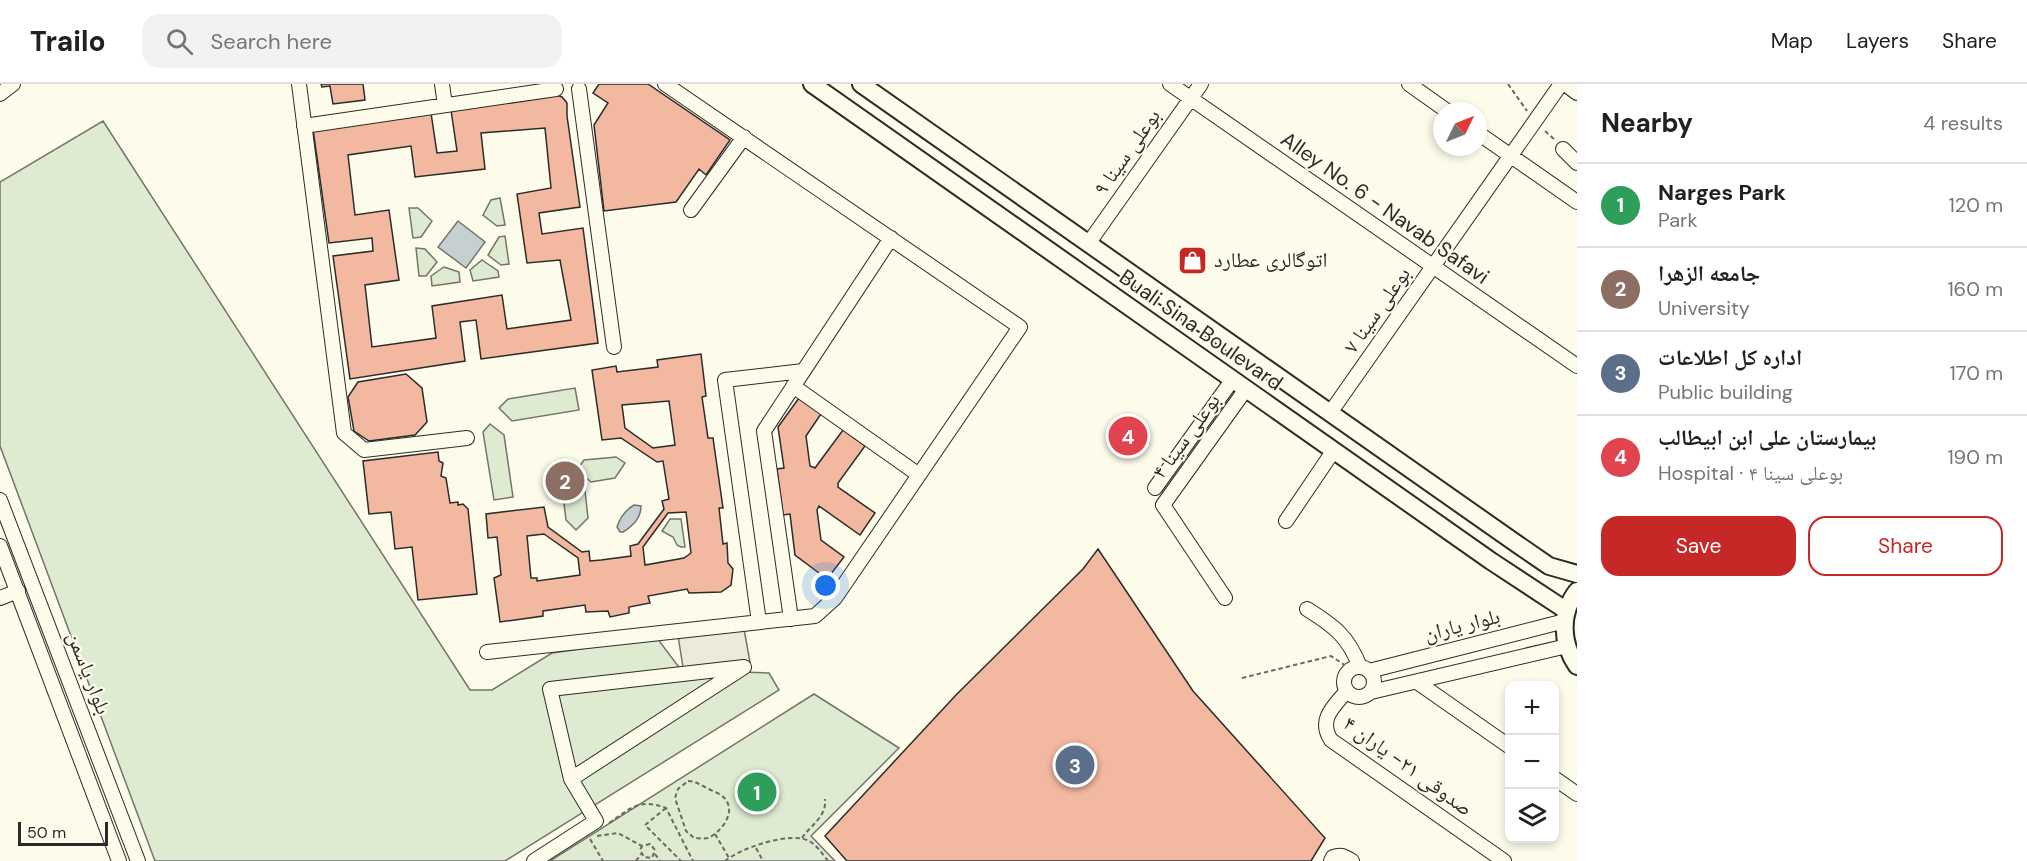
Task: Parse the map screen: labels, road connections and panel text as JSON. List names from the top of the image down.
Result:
{
  "streets": {
    "main road": ["Buali Sina Boulevard"],
    "street": [
      "بوعلی سینا ۹",
      "Alley No. 6 - Navab Safavi",
      "بوعلی سینا ۷",
      "بوعلی سینا ۴",
      "بلوار یاران",
      "بلوار یاسمن",
      "صدوقی ۲۱- یاران ۴"
    ]
  },
  "crossings": [
    ["بوعلی سینا ۹", "Alley No. 6 - Navab Safavi"],
    ["بوعلی سینا ۹", "Buali Sina Boulevard"],
    ["Alley No. 6 - Navab Safavi", "بوعلی سینا ۷"],
    ["بوعلی سینا ۷", "Buali Sina Boulevard"],
    ["Buali Sina Boulevard", "بوعلی سینا ۴"],
    ["Buali Sina Boulevard", "بلوار یاران"],
    ["بلوار یاران", "صدوقی ۲۱- یاران ۴"]
  ],
  "places": {
    "shop": ["اتوگالری عطارد"]
  },
  "scale_bar": "50 m",
  "north": "top right",
  "page": {
    "header": "Trailo",
    "search": "Search here",
    "nav": ["Map", "Layers", "Share"],
    "heading": ["Nearby", "4 results"],
    "list": [
      {
        "mark": "1",
        "name": "Narges Park",
        "note": "Park",
        "value": "120 m"
      },
      {
        "mark": "2",
        "name": "جامعه الزهرا",
        "note": "University",
        "value": "160 m"
      },
      {
        "mark": "3",
        "name": "اداره کل اطلاعات",
        "note": "Public building",
        "value": "170 m"
      },
      {
        "mark": "4",
        "name": "بیمارستان علی ابن ابیطالب",
        "note": "Hospital · بوعلی سینا ۴",
        "value": "190 m"
      }
    ],
    "pins": [
      "4",
      "2",
      "3",
      "1"
    ],
    "buttons": ["Save", "Share"],
    "map_buttons": ["+", "−"],
    "scale": "50 m"
  }
}
